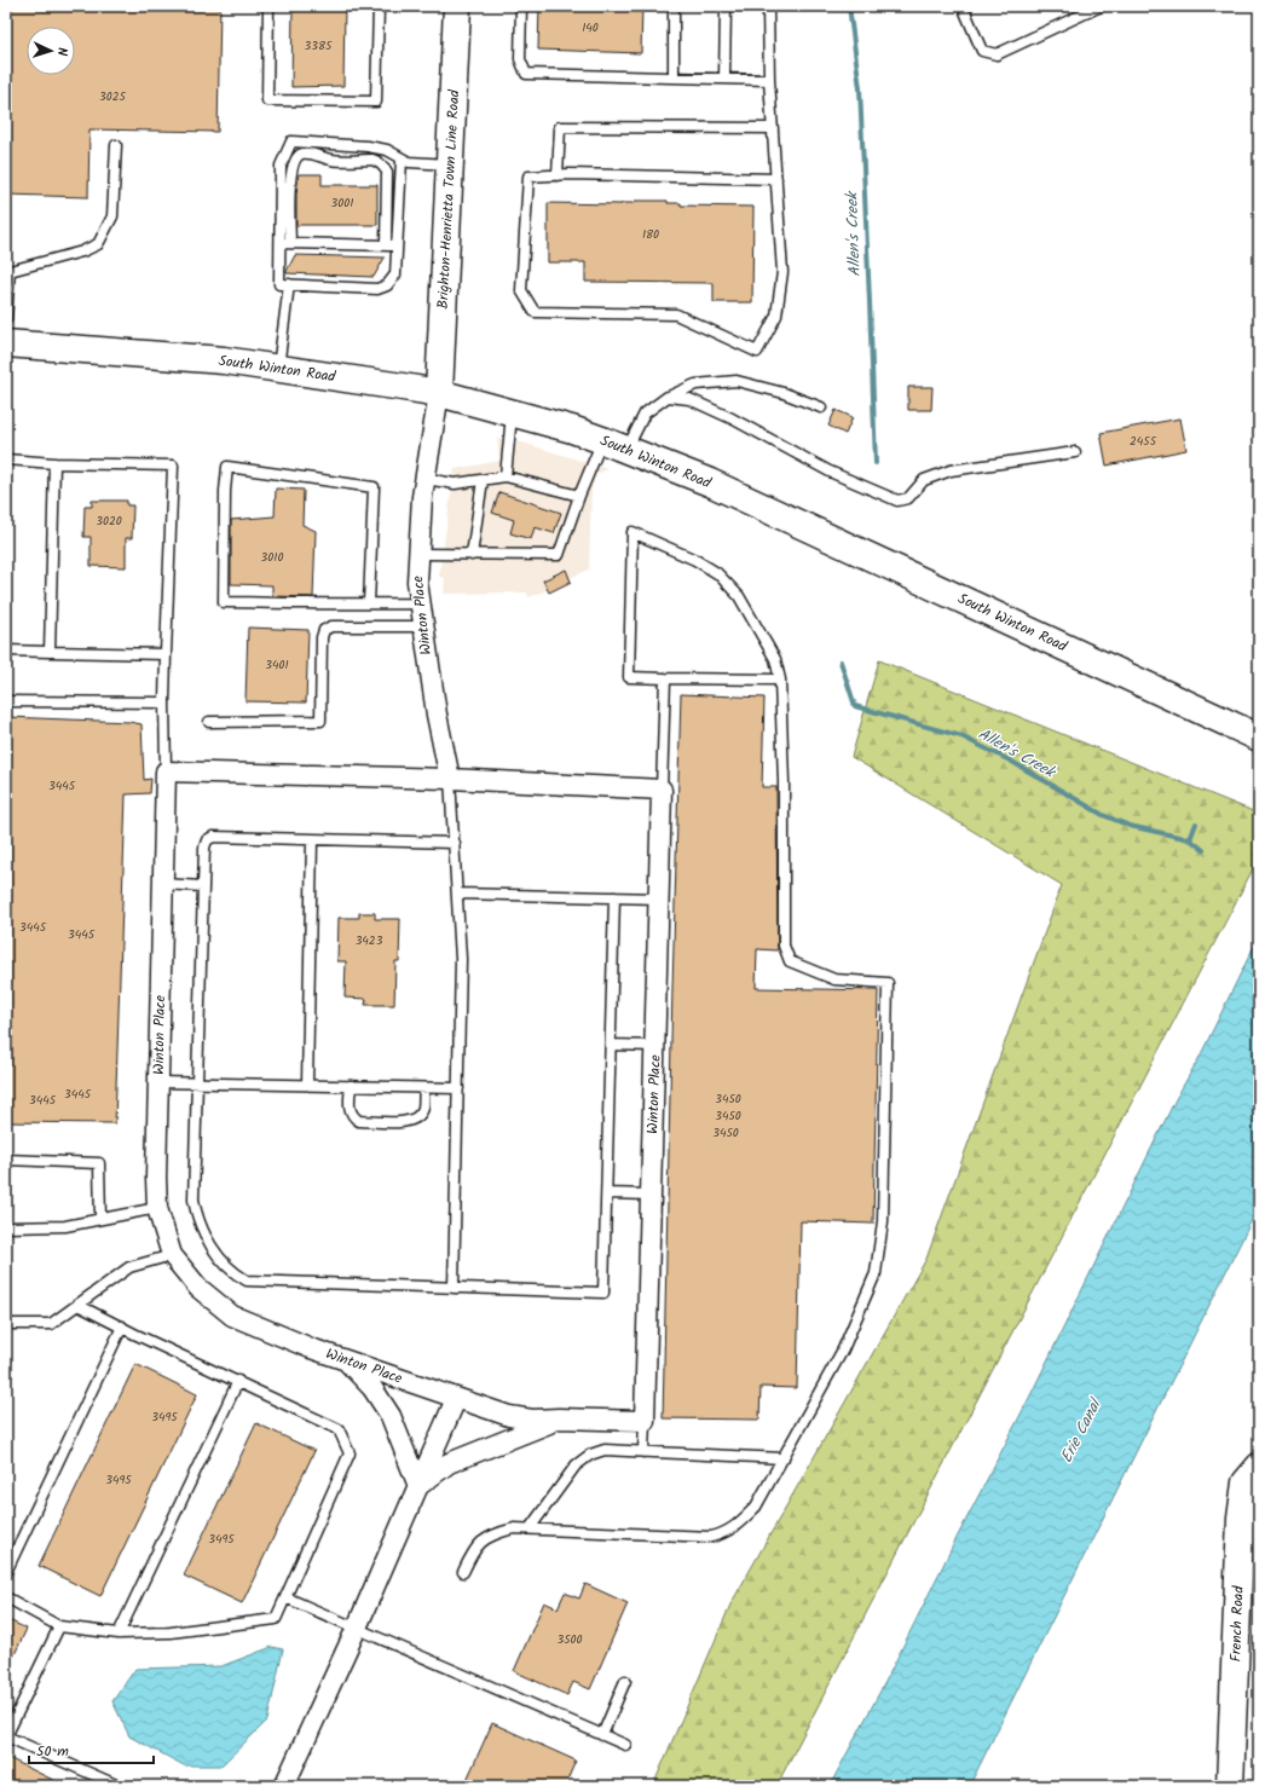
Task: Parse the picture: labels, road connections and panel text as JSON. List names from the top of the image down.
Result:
{
  "streets": {
    "main road": ["Brighton-Henrietta Town Line Road", "South Winton Road", "French Road"],
    "street": ["Winton Place"]
  },
  "crossings": [
    ["Brighton-Henrietta Town Line Road", "South Winton Road"],
    ["Brighton-Henrietta Town Line Road", "Winton Place"],
    ["South Winton Road", "Winton Place"]
  ],
  "water": ["Allen's Creek", "Erie Canal"],
  "house_numbers": [
    "140",
    "3385",
    "3025",
    "3001",
    "180",
    "2455",
    "3020",
    "3010",
    "3401",
    "3445",
    "3445",
    "3445",
    "3423",
    "3445",
    "3450",
    "3445",
    "3450",
    "3450",
    "3495",
    "3495",
    "3495",
    "3500"
  ],
  "scale_bar": "50 m",
  "north": "right"
}
